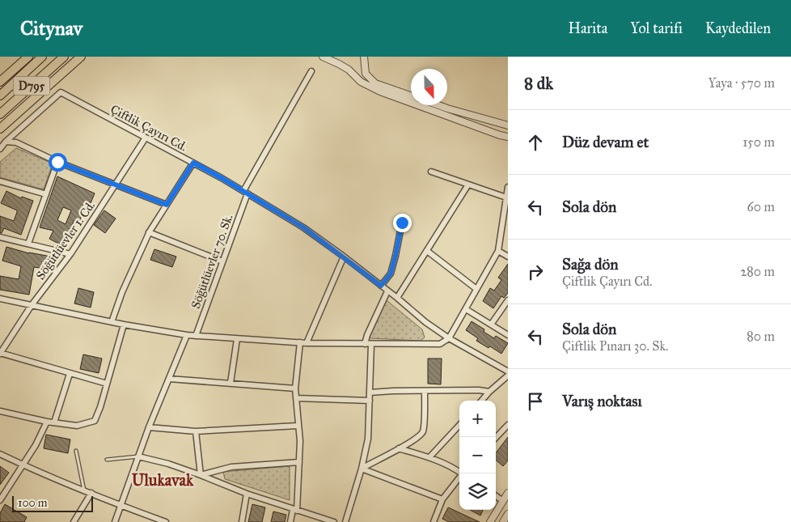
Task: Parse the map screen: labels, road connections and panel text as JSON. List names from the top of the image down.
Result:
{
  "streets": {
    "highway": ["D795"],
    "street": ["Çiftlik Çayırı Cd.", "Söğütlüevler 1. Cd.", "Söğütlüevler 70. Sk."]
  },
  "crossings": [
    ["Çiftlik Çayırı Cd.", "Söğütlüevler 1. Cd."],
    ["Çiftlik Çayırı Cd.", "Söğütlüevler 70. Sk."]
  ],
  "districts": ["Ulukavak"],
  "scale_bar": "100 m",
  "north": "bottom",
  "page": {
    "header": "Citynav",
    "nav": ["Harita", "Yol tarifi", "Kaydedilen"],
    "heading": ["8 dk", "Yaya · 570 m"],
    "list": [
      ["Düz devam et", "150 m"],
      ["Sola dön", "60 m"],
      ["Sağa dön", "Çiftlik Çayırı Cd.", "280 m"],
      ["Sola dön", "Çiftlik Pınarı 30. Sk.", "80 m"],
      "Varış noktası"
    ],
    "map_buttons": ["+", "−"],
    "scale": "100 m"
  }
}
